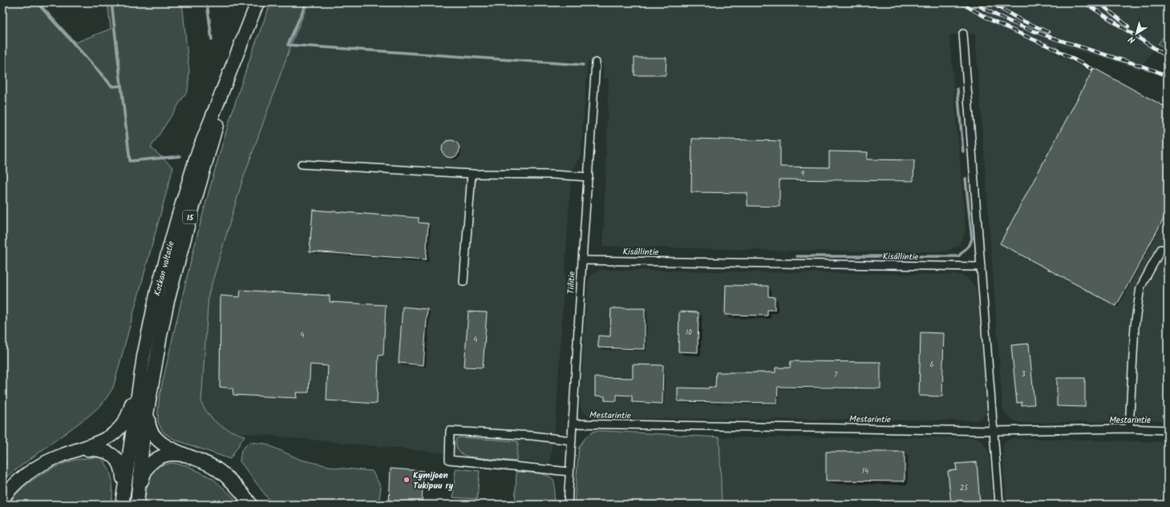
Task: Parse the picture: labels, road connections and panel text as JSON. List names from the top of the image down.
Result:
{
  "streets": {
    "highway": ["15", "Kotkan valtatie"],
    "street": ["Kisällintie", "Tiilitie", "Mestarintie"]
  },
  "crossings": [
    ["Kisällintie", "Tiilitie"],
    ["Tiilitie", "Mestarintie"]
  ],
  "places": ["Kymijoen Tukipuu ry"],
  "house_numbers": [
    "9",
    "10",
    "4",
    "4",
    "6",
    "3",
    "7",
    "14",
    "25"
  ],
  "north": "bottom left"
}
